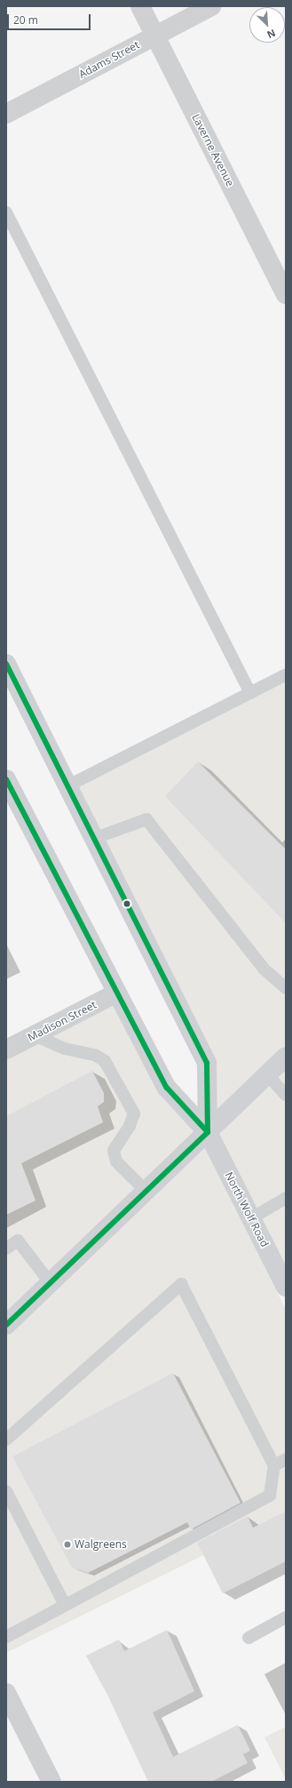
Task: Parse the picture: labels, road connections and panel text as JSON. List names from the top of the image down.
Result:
{
  "streets": {
    "main road": ["North Wolf Road"],
    "street": ["Adams Street", "Laverne Avenue", "Madison Street"]
  },
  "crossings": [
    ["Adams Street", "Laverne Avenue"],
    ["Madison Street", "North Wolf Road"]
  ],
  "places": ["Walgreens"],
  "scale_bar": "20 m",
  "north": "bottom right"
}
